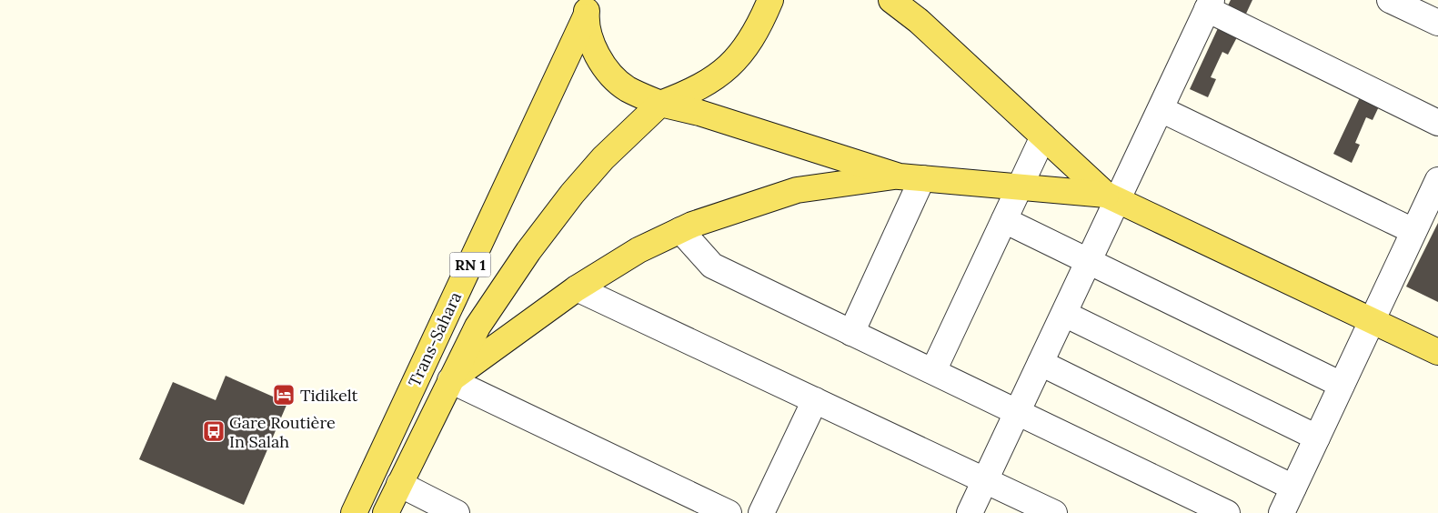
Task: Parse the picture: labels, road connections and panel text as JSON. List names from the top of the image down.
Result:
{
  "streets": {
    "main road": ["RN 1", "Trans-Sahara"]
  },
  "places": {
    "hotel": ["Tidikelt"],
    "bus stop": ["Gare Routière In Salah"]
  }
}
